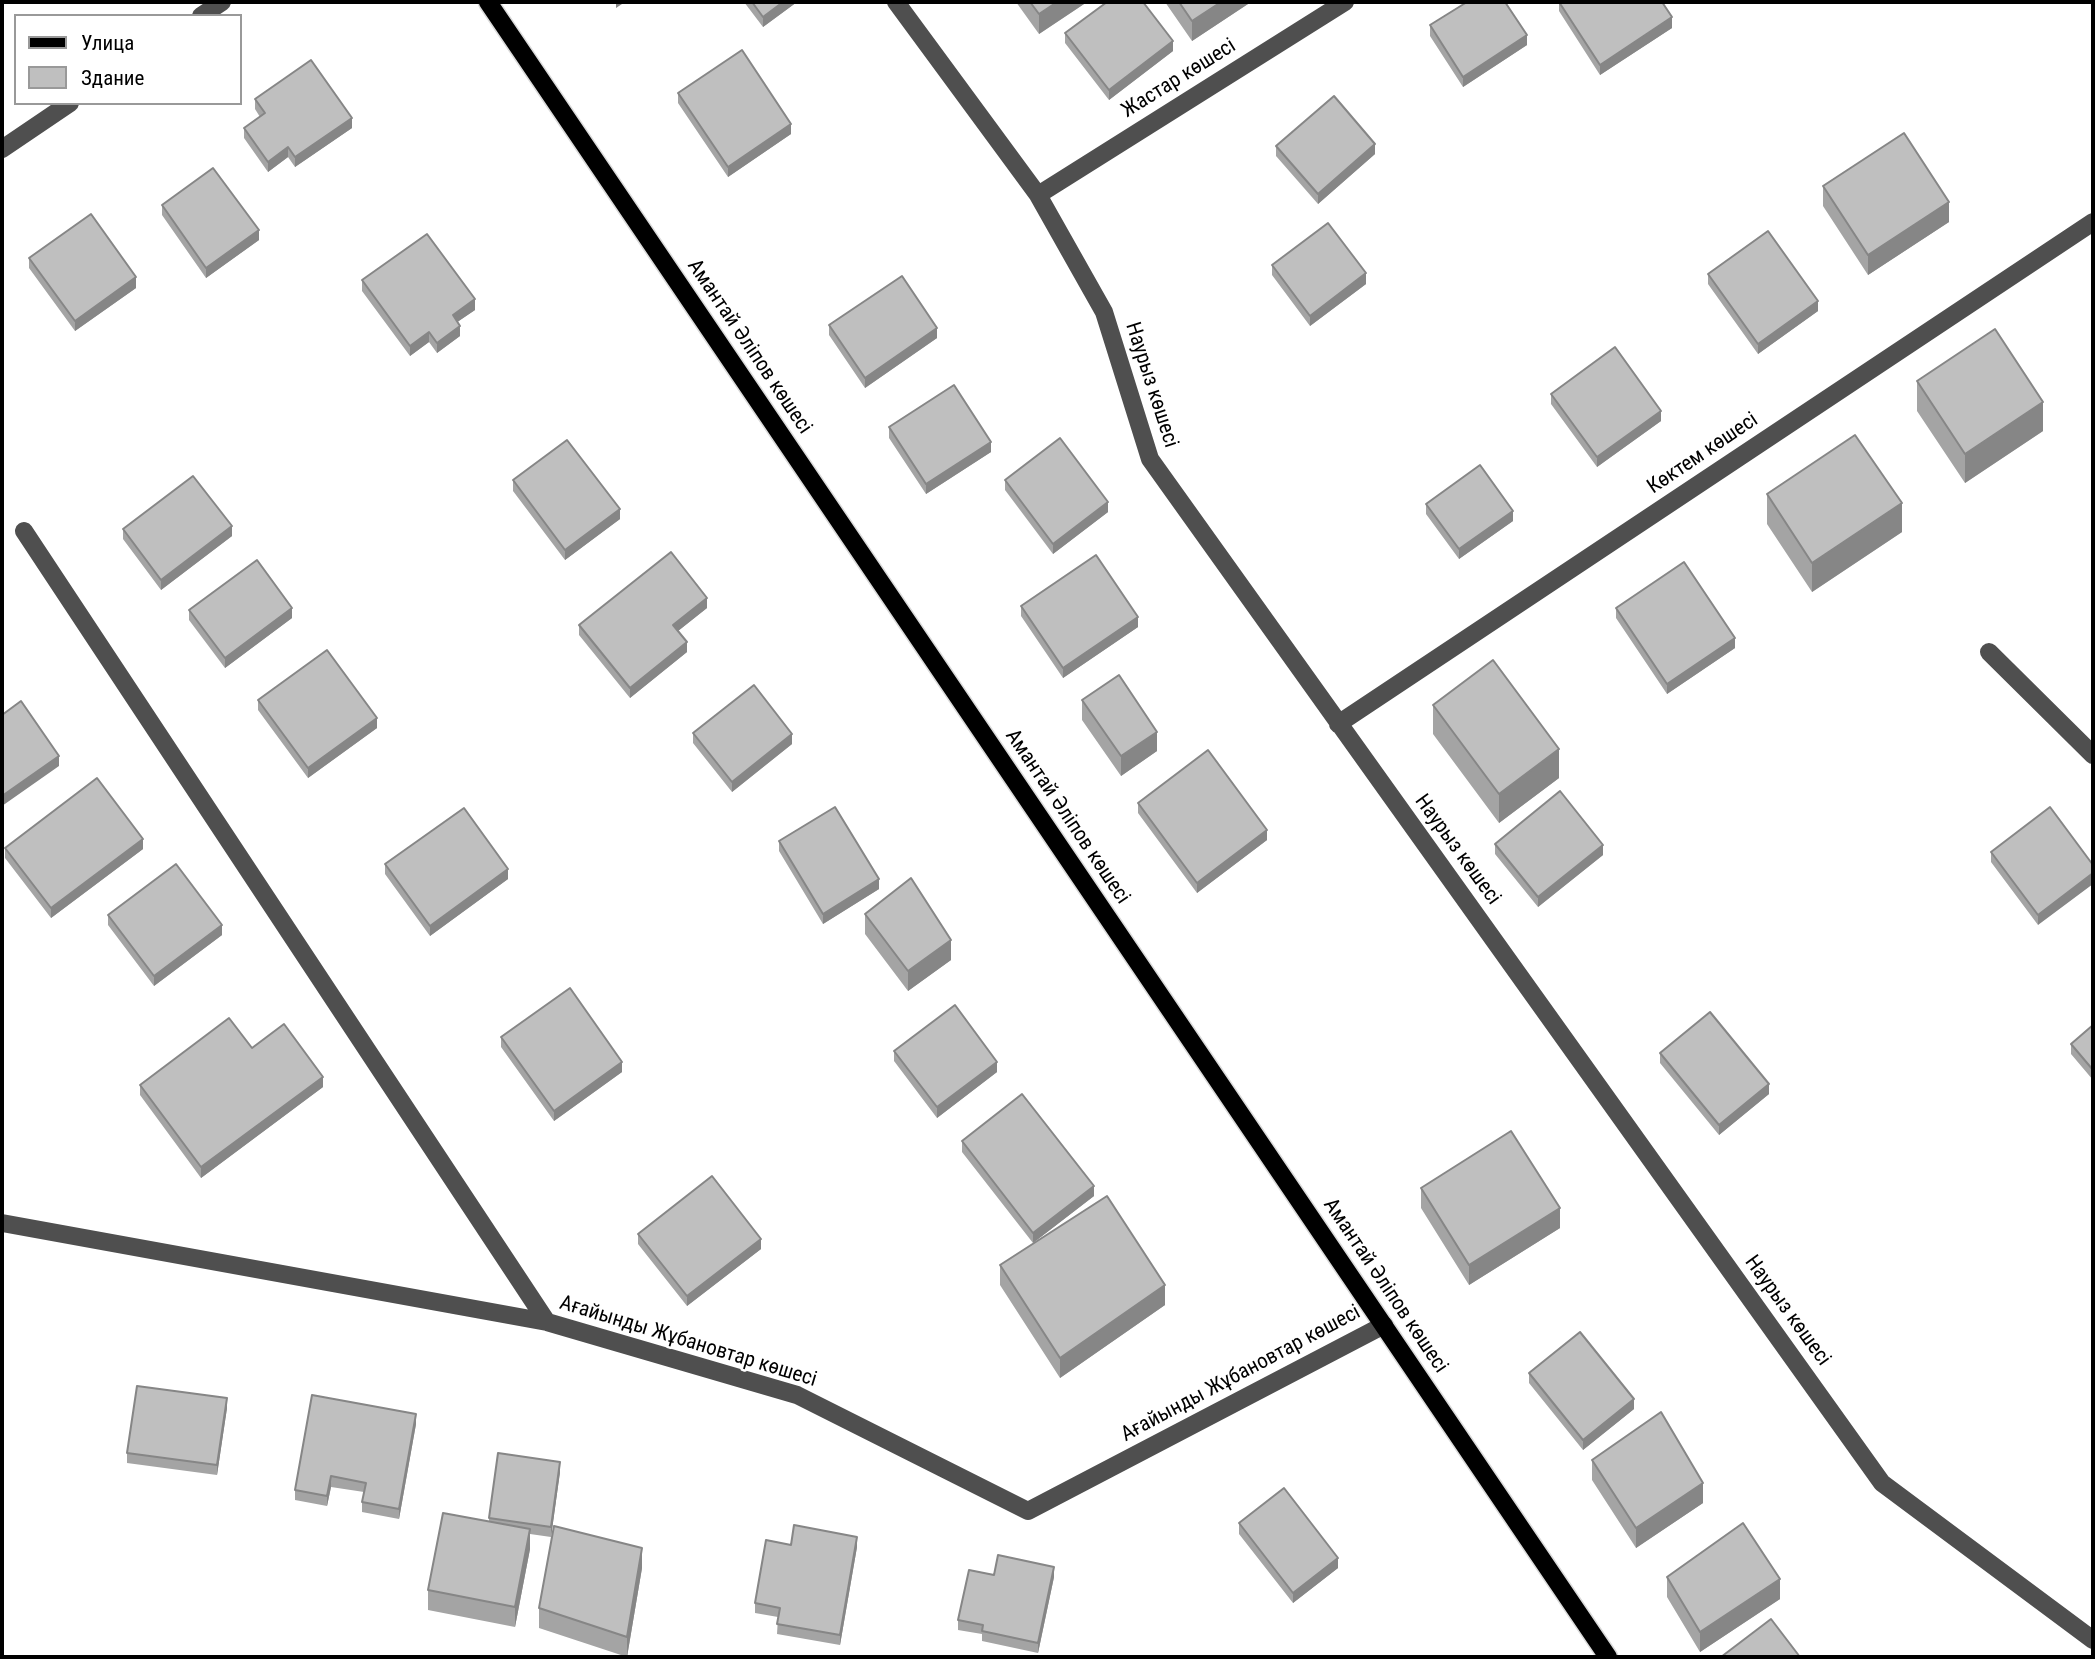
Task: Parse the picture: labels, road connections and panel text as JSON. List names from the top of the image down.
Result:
{
  "streets": {
    "main road": ["Амантай Әліпов көшесі"],
    "street": [
      "Жастар көшесі",
      "Наурыз көшесі",
      "Көктем көшесі",
      "Ағайынды Жұбановтар көшесі"
    ]
  },
  "crossings": [
    ["Жастар көшесі", "Наурыз көшесі"],
    ["Амантай Әліпов көшесі", "Ағайынды Жұбановтар көшесі"],
    ["Наурыз көшесі", "Көктем көшесі"]
  ],
  "legend": ["Улица", "Здание"]
}
